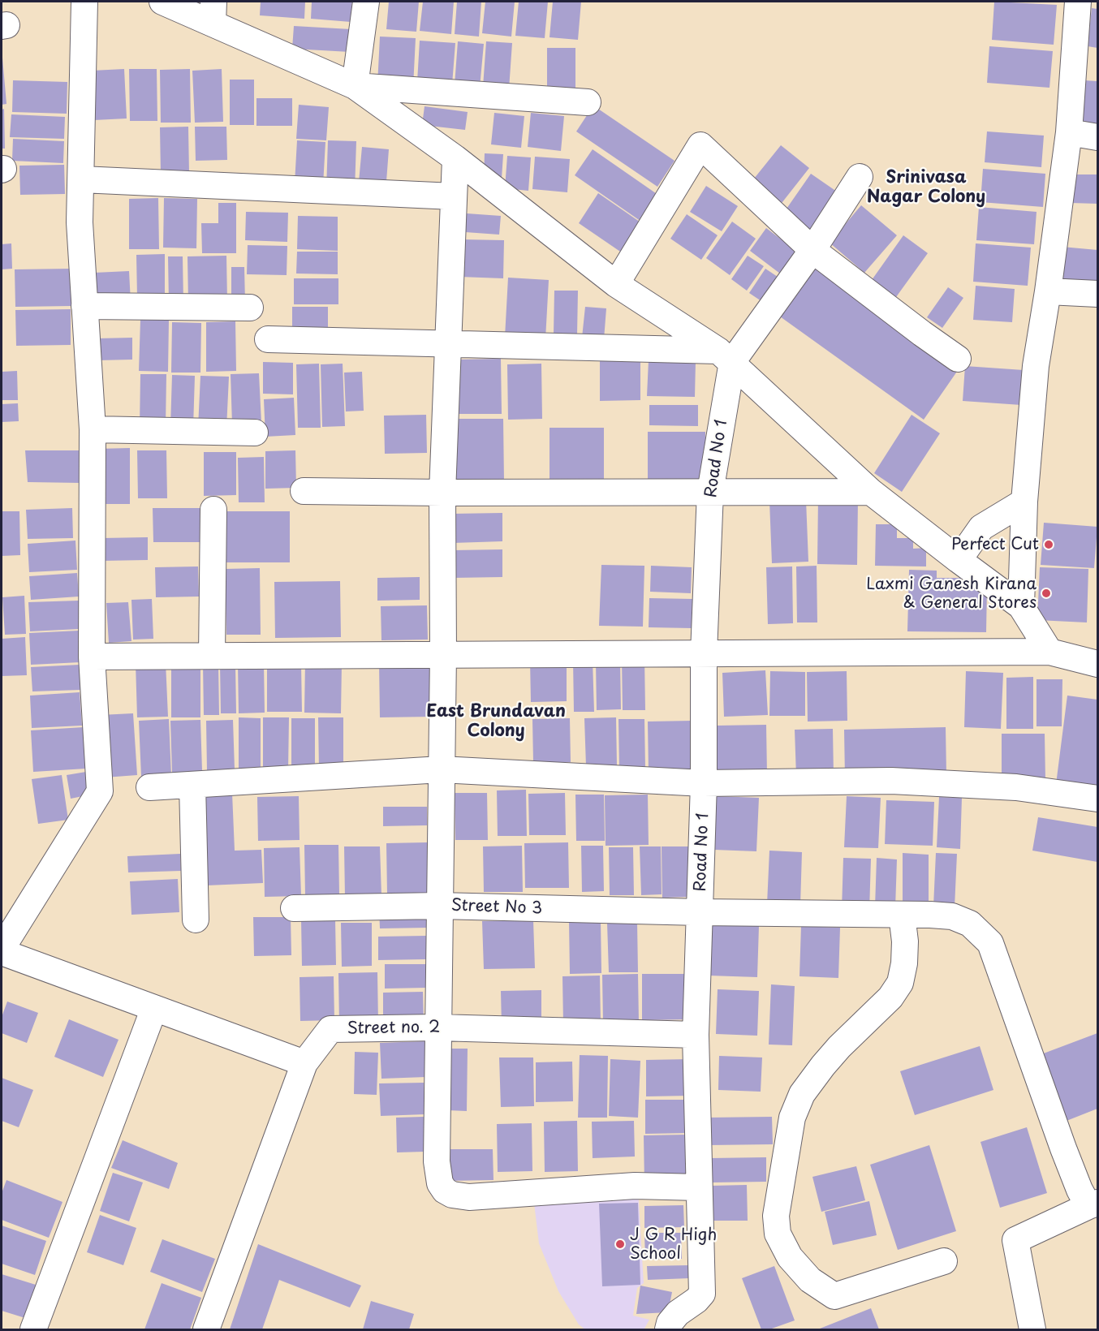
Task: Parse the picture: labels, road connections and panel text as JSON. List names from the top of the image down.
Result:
{
  "streets": {
    "street": ["Road No 1", "Street No 3", "Street no. 2"]
  },
  "crossings": [
    ["Road No 1", "Street No 3"],
    ["Road No 1", "Street no. 2"]
  ],
  "districts": ["Srinivasa Nagar Colony", "East Brundavan Colony"],
  "places": ["Perfect Cut", "Laxmi Ganesh Kirana & General Stores", "J G R High School"]
}
